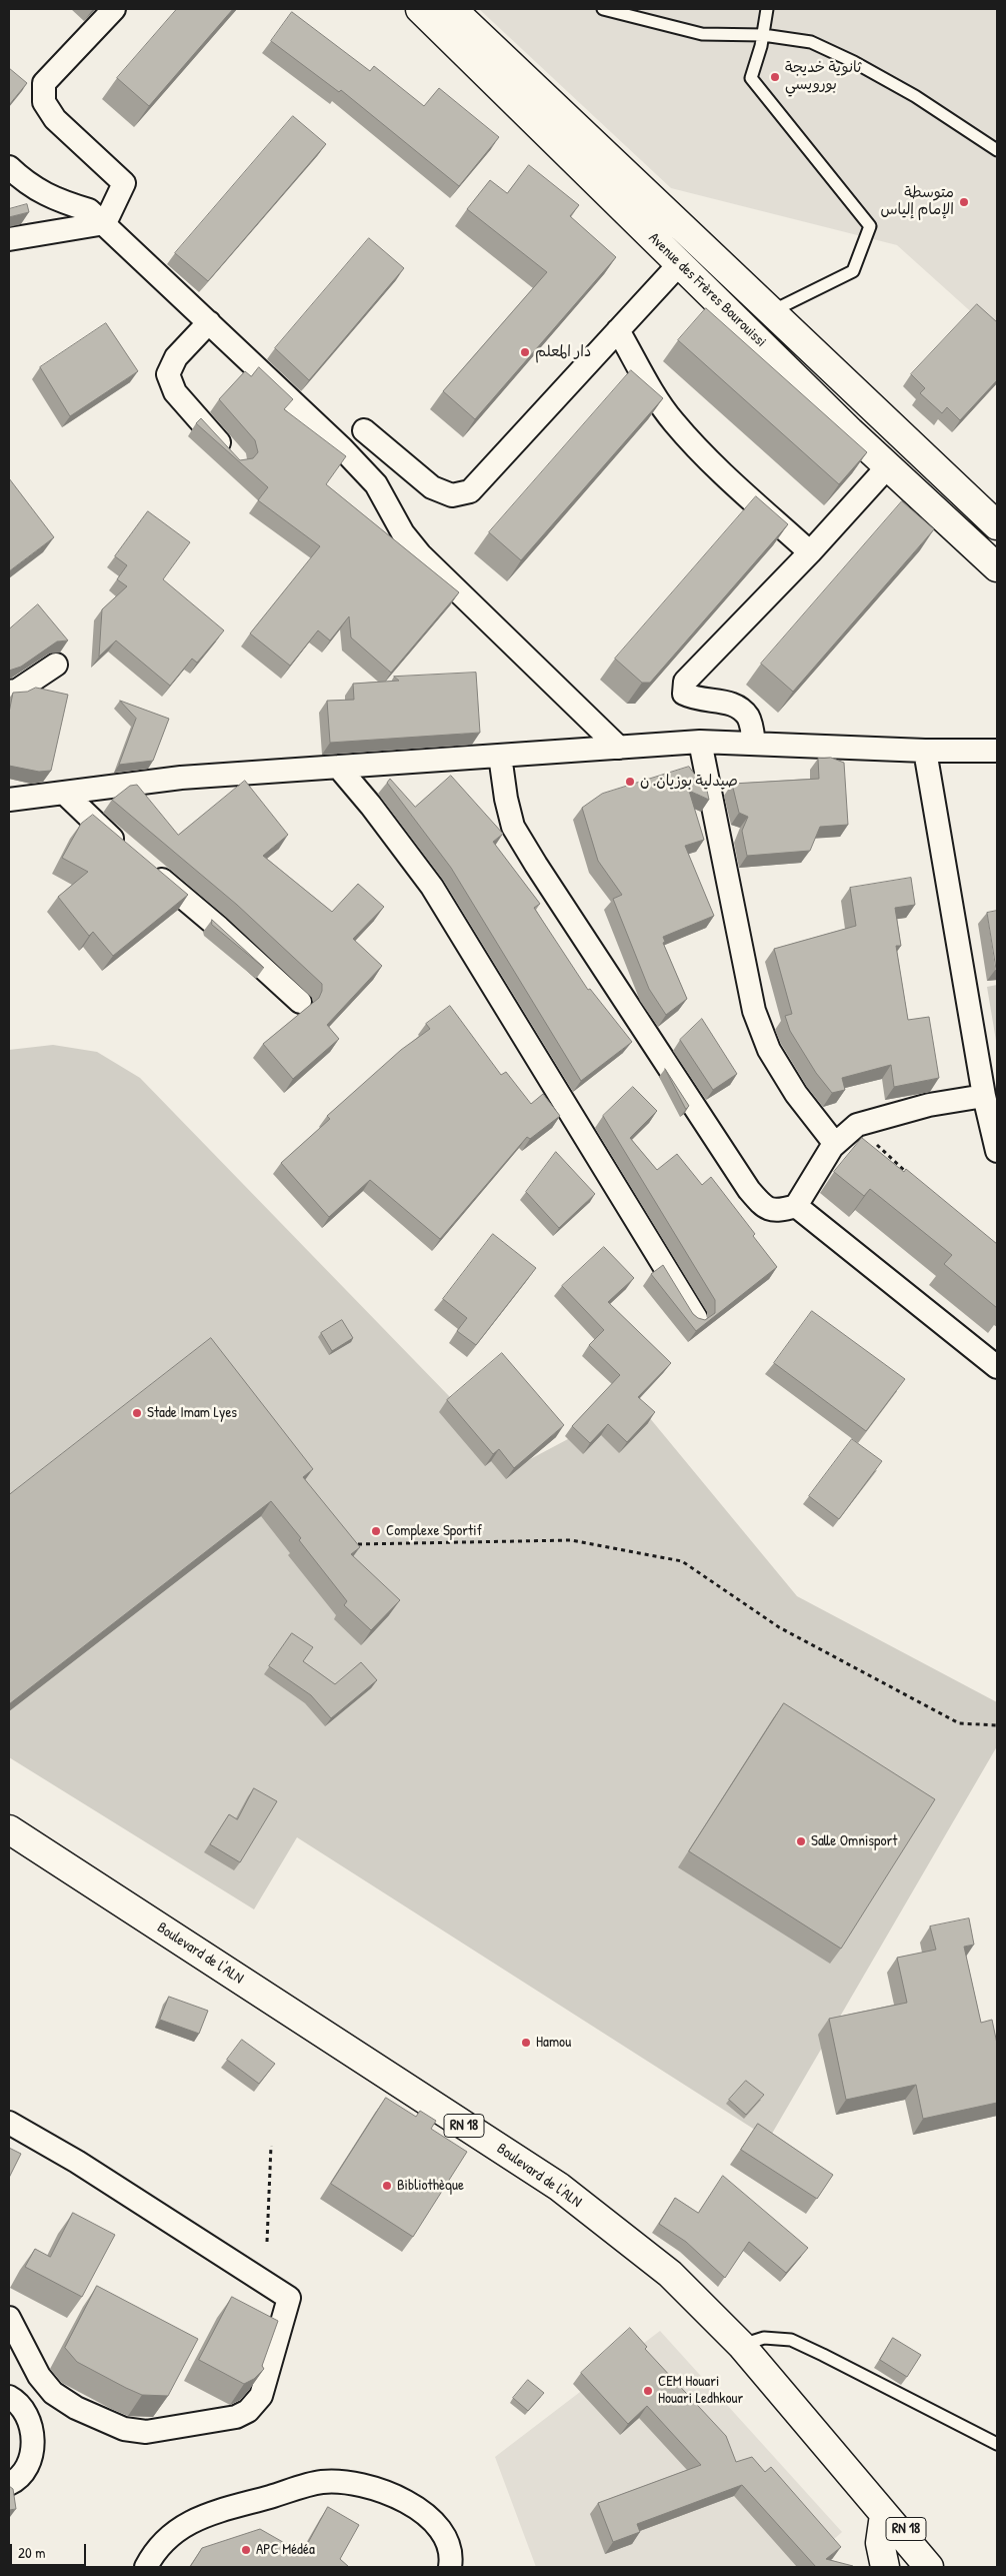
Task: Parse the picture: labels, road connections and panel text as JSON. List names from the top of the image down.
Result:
{
  "streets": {
    "main road": ["Avenue des Frères Bourouissi", "Boulevard de l'ALN", "RN 18"]
  },
  "crossings": [
    ["Boulevard de l'ALN", "RN 18"]
  ],
  "places": [
    "ثانوية خديجة بورويسي",
    "متوسطة الإمام إلياس",
    "دار المعلم",
    "صيدلية بوزيان. ن",
    "Stade Imam Lyes",
    "Complexe Sportif",
    "Salle Omnisport",
    "Hamou",
    "Bibliothèque",
    "CEM Houari Houari Ledhkour",
    "APC Médéa"
  ],
  "scale_bar": "20 m"
}
